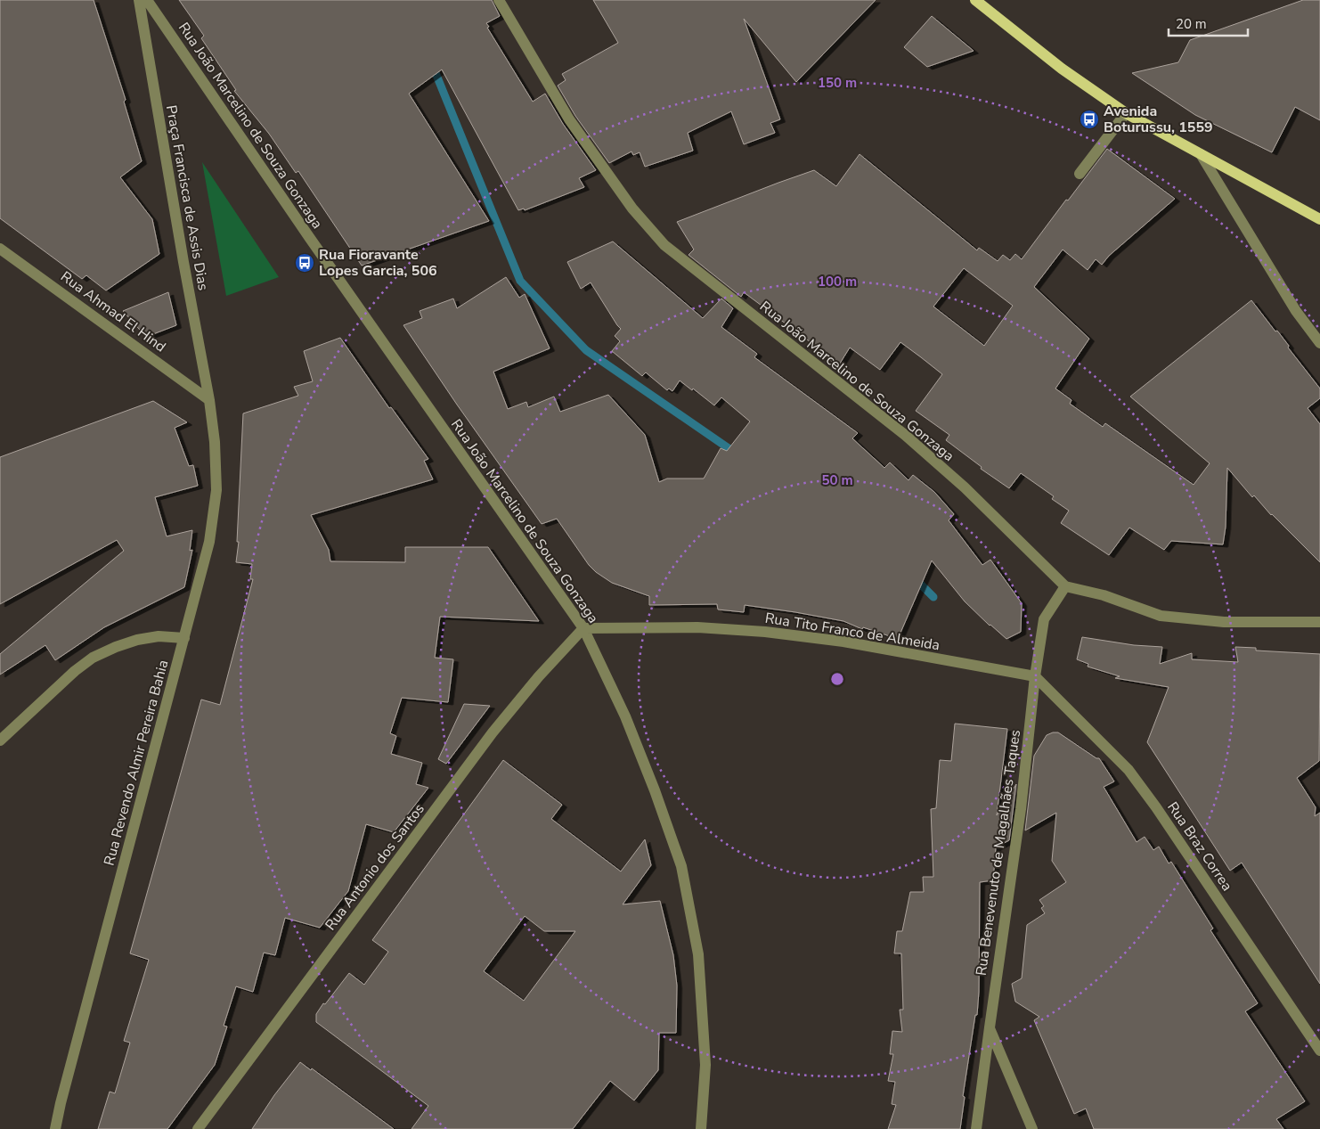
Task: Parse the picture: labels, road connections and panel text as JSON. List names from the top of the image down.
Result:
{
  "streets": {
    "street": [
      "Rua João Marcelino de Souza Gonzaga",
      "Praça Francisca de Assis Dias",
      "Rua Ahmad El Hind",
      "Rua Tito Franco de Almeida",
      "Rua Revendo Almir Pereira Bahia",
      "Rua Braz Correa",
      "Rua Benevenuto de Magalhães Taques",
      "Rua Antonio dos Santos"
    ]
  },
  "crossings": [
    ["Rua João Marcelino de Souza Gonzaga", "Rua Tito Franco de Almeida"],
    ["Rua João Marcelino de Souza Gonzaga", "Rua Benevenuto de Magalhães Taques"],
    ["Rua João Marcelino de Souza Gonzaga", "Rua Antonio dos Santos"],
    ["Praça Francisca de Assis Dias", "Rua Ahmad El Hind"],
    ["Praça Francisca de Assis Dias", "Rua Revendo Almir Pereira Bahia"],
    ["Rua Ahmad El Hind", "Rua Revendo Almir Pereira Bahia"],
    ["Rua Tito Franco de Almeida", "Rua Braz Correa"],
    ["Rua Tito Franco de Almeida", "Rua Benevenuto de Magalhães Taques"],
    ["Rua Tito Franco de Almeida", "Rua Antonio dos Santos"],
    ["Rua Braz Correa", "Rua Benevenuto de Magalhães Taques"]
  ],
  "places": {
    "bus stop": ["Avenida Boturussu, 1559", "Rua Fioravante Lopes Garcia, 506"]
  },
  "scale_bar": "20 m",
  "rings": ["150 m", "100 m", "50 m"]
}
